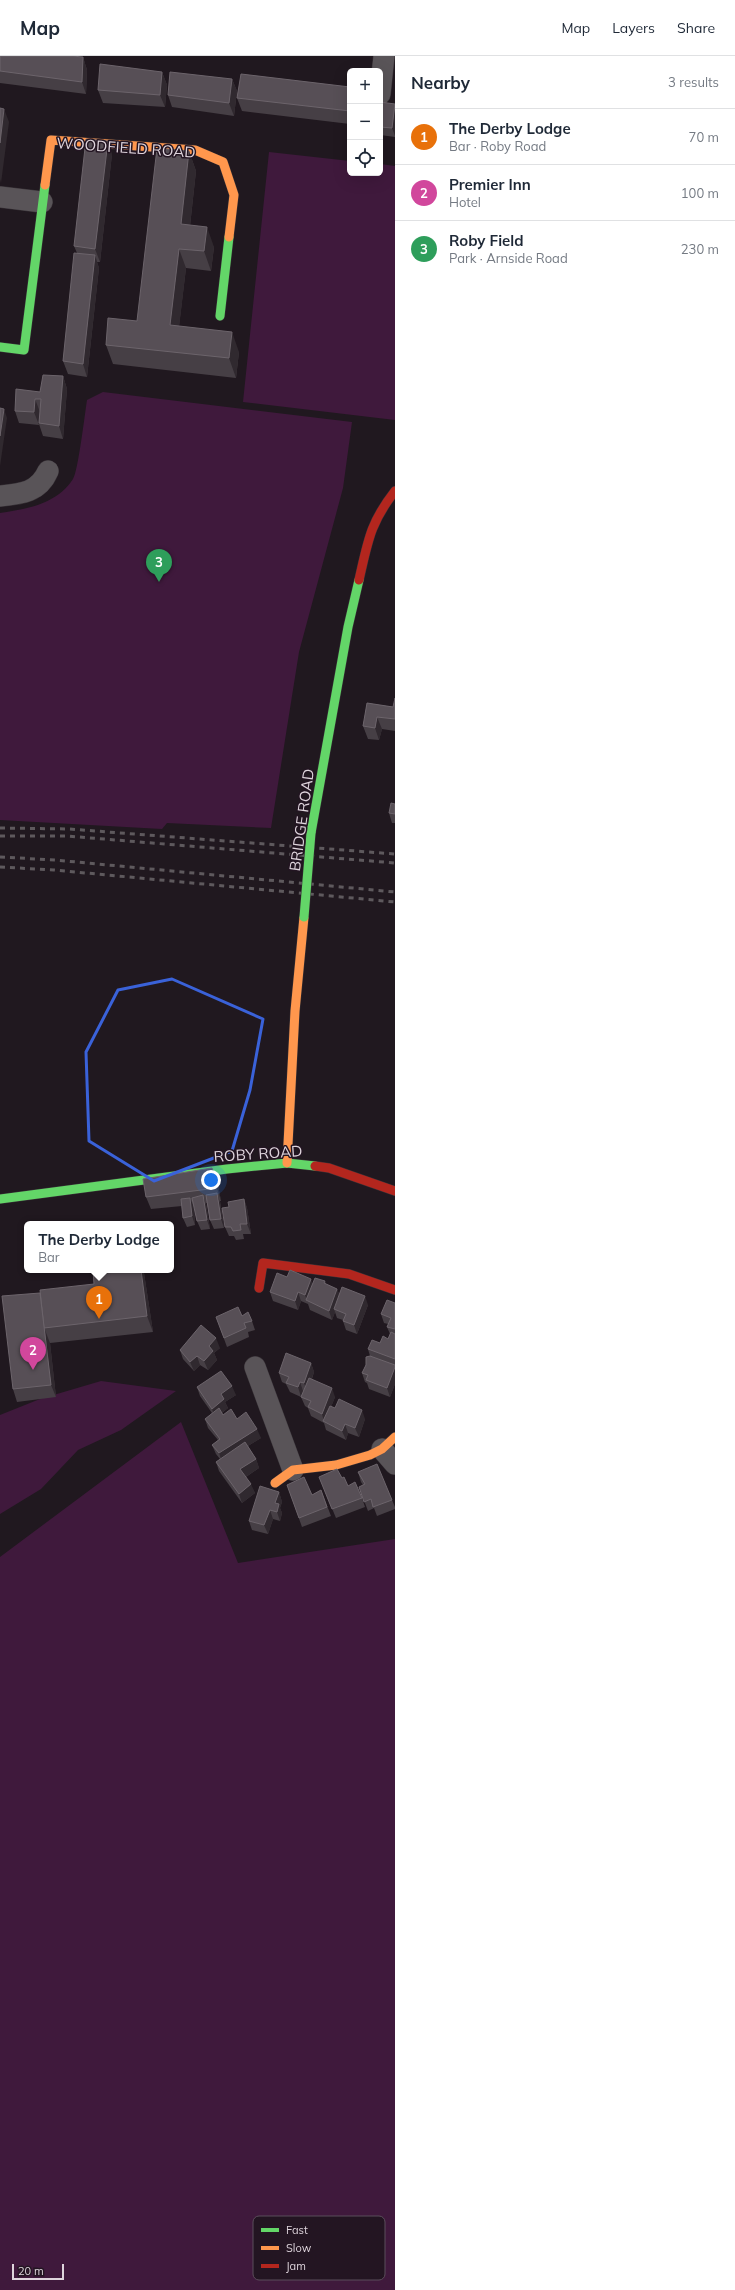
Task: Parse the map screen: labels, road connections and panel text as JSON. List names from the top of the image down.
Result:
{
  "streets": {
    "street": ["WOODFIELD ROAD", "BRIDGE ROAD", "ROBY ROAD"]
  },
  "crossings": [
    ["BRIDGE ROAD", "ROBY ROAD"]
  ],
  "legend": ["Fast", "Slow", "Jam"],
  "scale_bar": "20 m",
  "page": {
    "header": "Map",
    "nav": ["Map", "Layers", "Share"],
    "heading": ["Nearby", "3 results"],
    "map_buttons": ["+", "−"],
    "list": [
      {
        "mark": "1",
        "name": "The Derby Lodge",
        "note": "Bar · Roby Road",
        "value": "70 m"
      },
      {
        "mark": "2",
        "name": "Premier Inn",
        "note": "Hotel",
        "value": "100 m"
      },
      {
        "mark": "3",
        "name": "Roby Field",
        "note": "Park · Arnside Road",
        "value": "230 m"
      }
    ],
    "pins": ["3", "1", "2"],
    "popup": ["The Derby Lodge", "Bar"],
    "scale": "20 m"
  }
}
